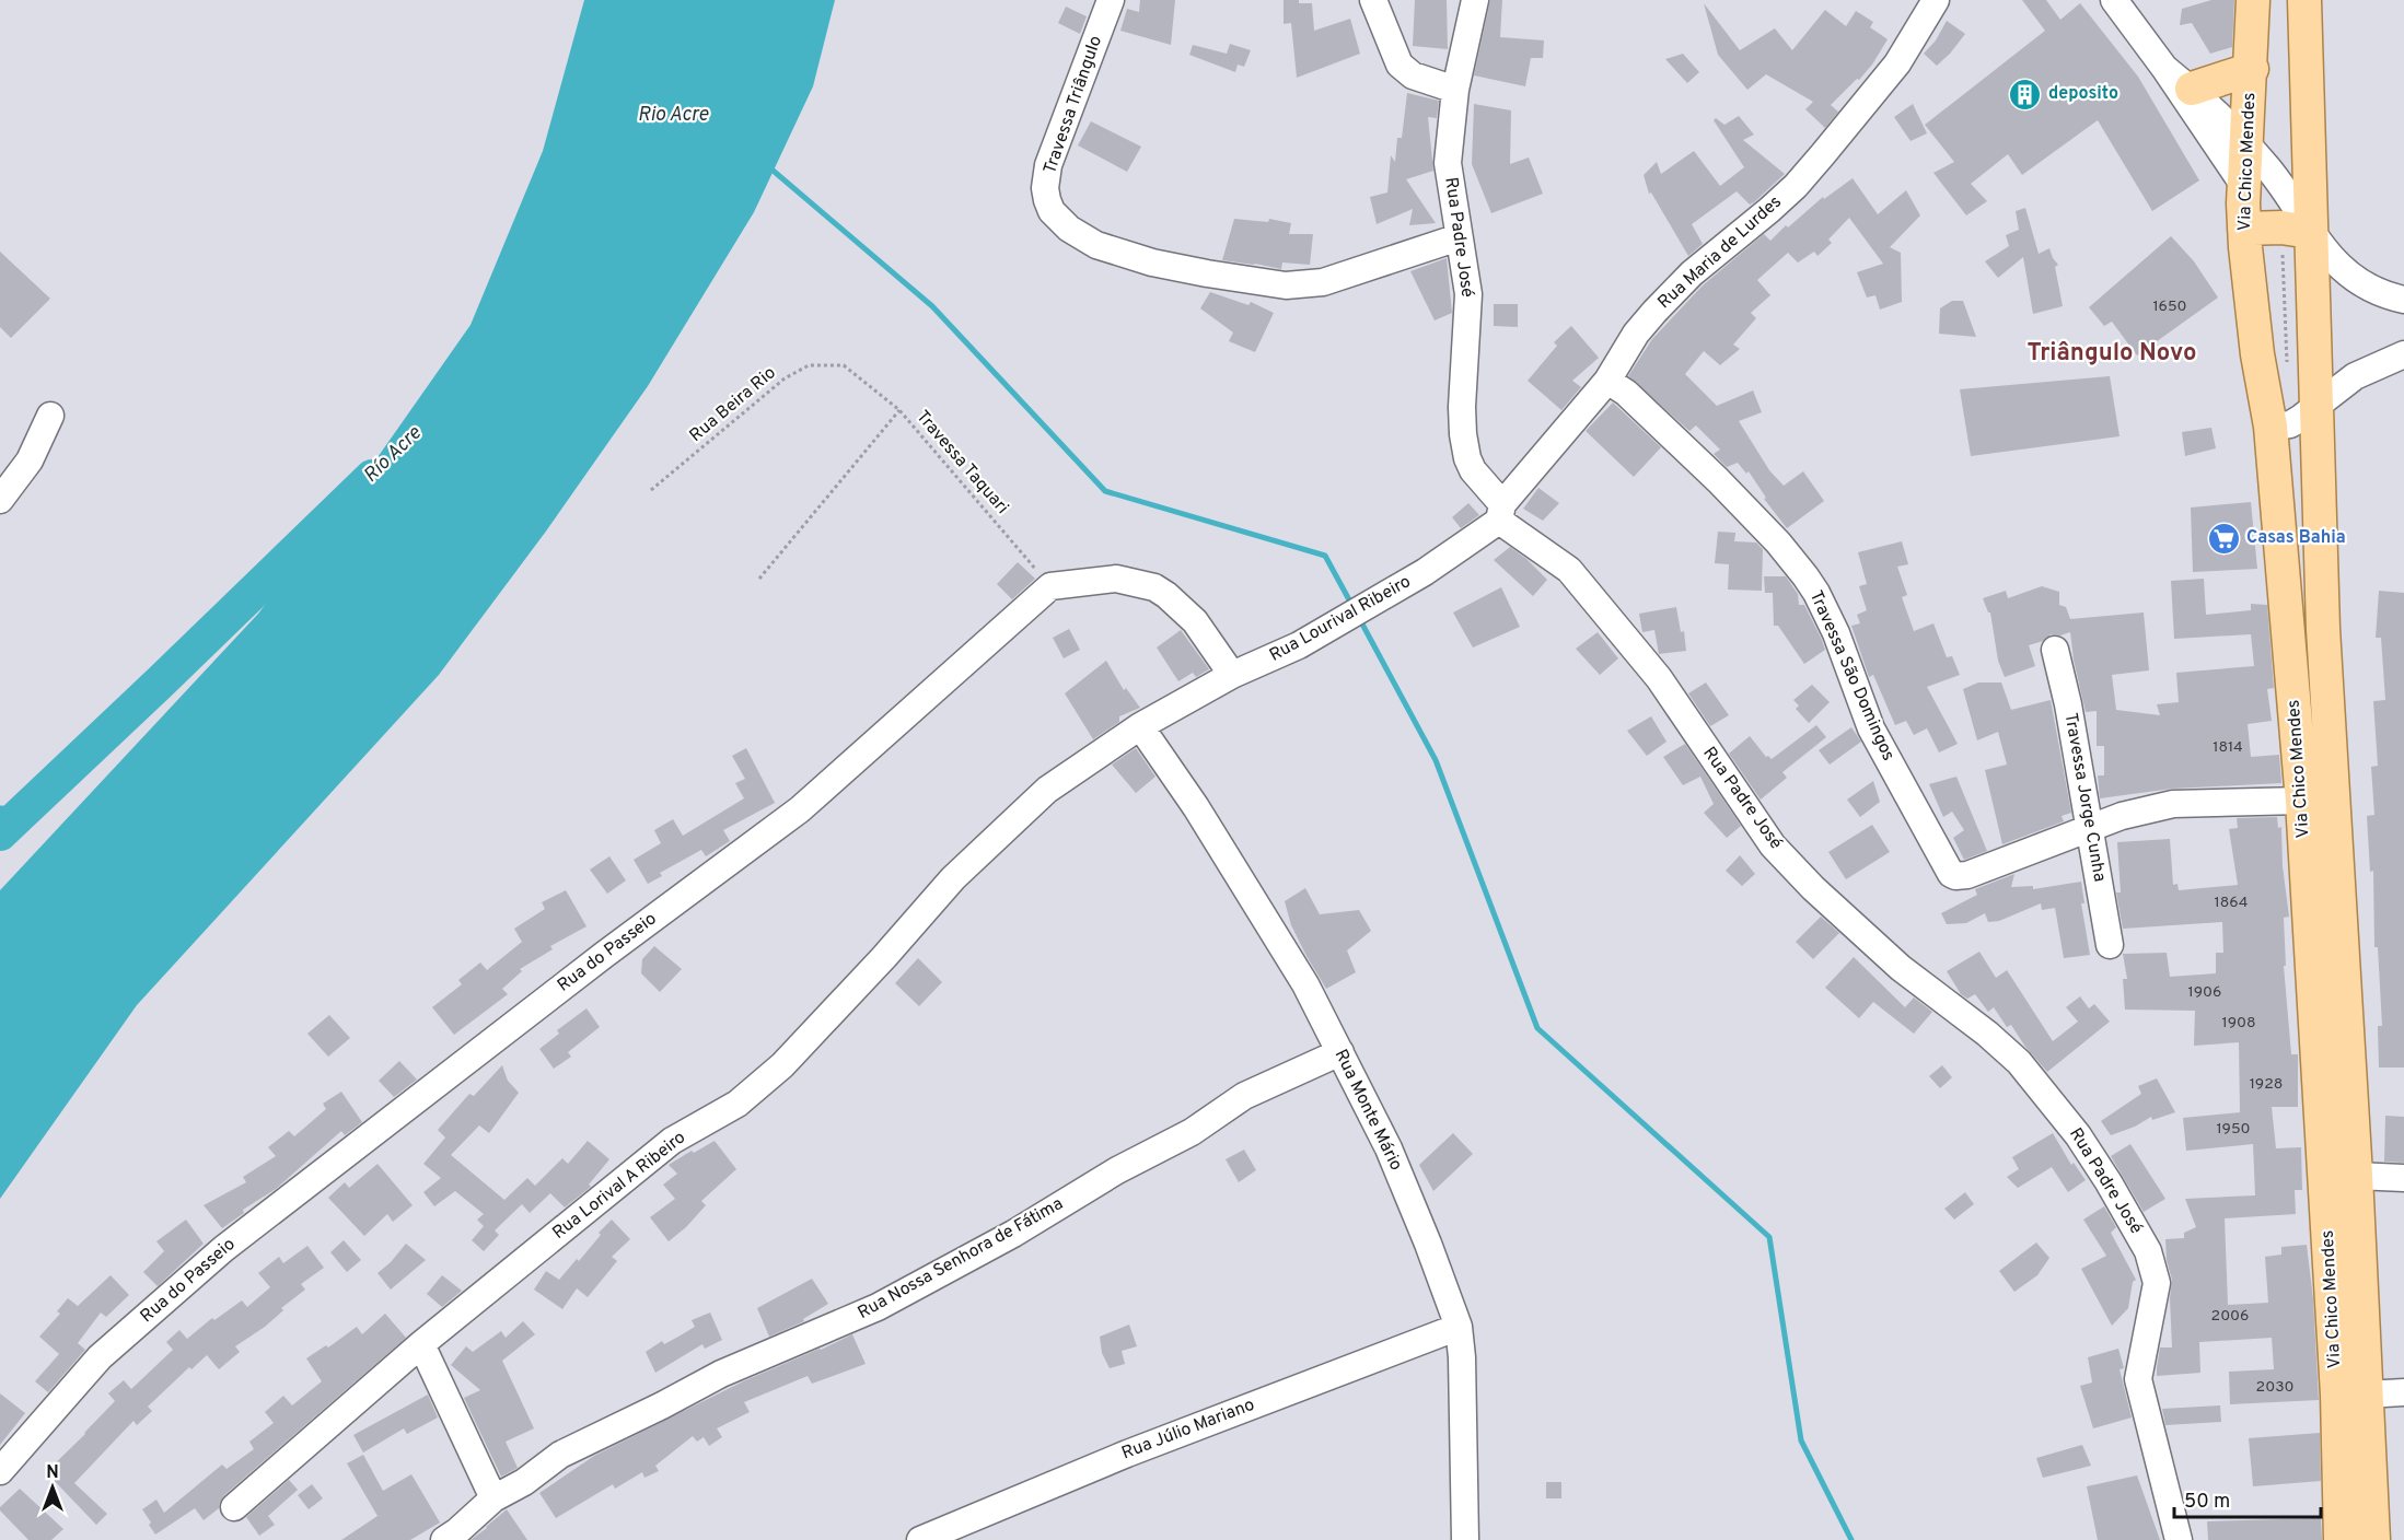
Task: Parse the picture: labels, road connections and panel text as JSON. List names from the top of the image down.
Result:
{
  "streets": {
    "main road": ["Via Chico Mendes"],
    "street": [
      "Travessa Triângulo",
      "Rua Padre José",
      "Rua Maria de Lurdes",
      "Rua Lourival Ribeiro",
      "Travessa São Domingos",
      "Travessa Jorge Cunha",
      "Rua do Passeio",
      "Rua Monte Mário",
      "Rua Lorival A Ribeiro",
      "Rua Nossa Senhora de Fátima",
      "Rua Júlio Mariano"
    ],
    "path": ["Rua Beira Rio", "Travessa Taquari"]
  },
  "crossings": [
    ["Travessa Triângulo", "Rua Padre José"],
    ["Via Chico Mendes", "Travessa São Domingos"],
    ["Rua Padre José", "Rua Maria de Lurdes"],
    ["Rua Padre José", "Rua Lourival Ribeiro"],
    ["Rua Maria de Lurdes", "Rua Lourival Ribeiro"],
    ["Rua Maria de Lurdes", "Travessa São Domingos"],
    ["Rua Beira Rio", "Travessa Taquari"],
    ["Travessa Taquari", "Rua do Passeio"],
    ["Rua Lourival Ribeiro", "Rua Monte Mário"],
    ["Rua Lourival Ribeiro", "Rua Lorival A Ribeiro"],
    ["Travessa São Domingos", "Travessa Jorge Cunha"],
    ["Rua Monte Mário", "Rua Lorival A Ribeiro"],
    ["Rua Monte Mário", "Rua Nossa Senhora de Fátima"],
    ["Rua Monte Mário", "Rua Júlio Mariano"]
  ],
  "districts": ["Triângulo Novo"],
  "water": ["Rio Acre", "Río Acre"],
  "places": {
    "building": ["deposito"],
    "supermarket": ["Casas Bahia"]
  },
  "house_numbers": [
    "1650",
    "1814",
    "1864",
    "1906",
    "1908",
    "1928",
    "1950",
    "2006",
    "2030"
  ],
  "scale_bar": "50 m",
  "north": "top"
}
